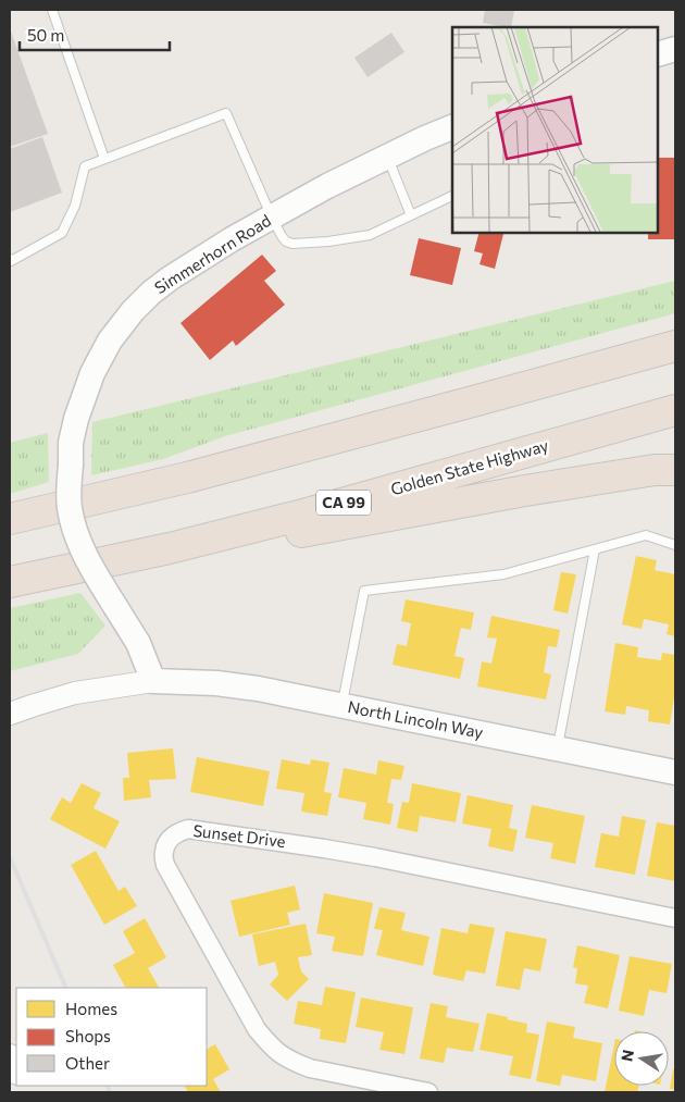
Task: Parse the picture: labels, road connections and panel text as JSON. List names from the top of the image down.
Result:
{
  "streets": {
    "highway": ["Golden State Highway", "CA 99"],
    "main road": ["Simmerhorn Road", "North Lincoln Way"],
    "street": ["Sunset Drive"]
  },
  "crossings": [
    ["Simmerhorn Road", "North Lincoln Way"]
  ],
  "legend": ["Homes", "Shops", "Other"],
  "scale_bar": "50 m",
  "north": "left"
}
